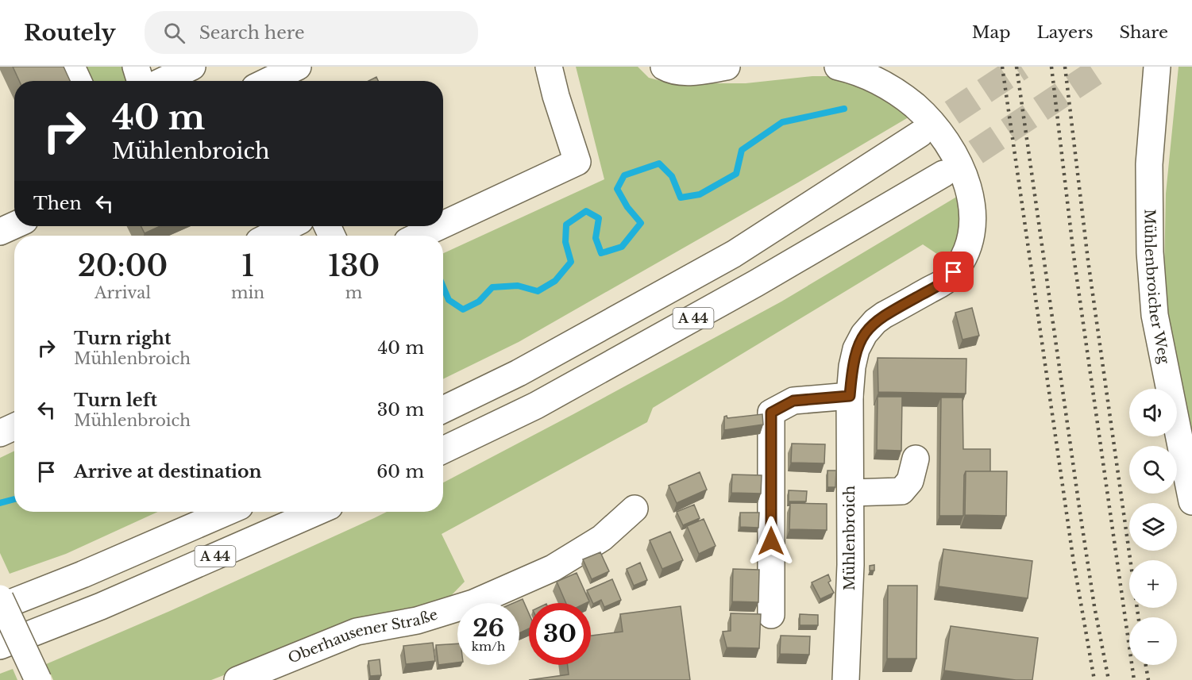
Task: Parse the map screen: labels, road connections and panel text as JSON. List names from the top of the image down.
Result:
{
  "streets": {
    "main road": [
      "Mühlenbroicher Weg",
      "A 44",
      "Mühlenbroich",
      "Oberhausener Straße"
    ]
  },
  "page": {
    "header": "Routely",
    "search": "Search here",
    "nav": ["Map", "Layers", "Share"],
    "turn": ["40 m", "Mühlenbroich"],
    "then": "Then",
    "eta": [
      "20:00",
      "Arrival",
      "1",
      "min",
      "130",
      "m"
    ],
    "list": [
      {
        "name": "Turn right",
        "note": "Mühlenbroich",
        "value": "40 m"
      },
      {
        "name": "Turn left",
        "note": "Mühlenbroich",
        "value": "30 m"
      },
      {
        "name": "Arrive at destination",
        "value": "60 m"
      }
    ],
    "map_buttons": ["+", "−"],
    "speed": "26 km/h",
    "limit": "30"
  }
}
